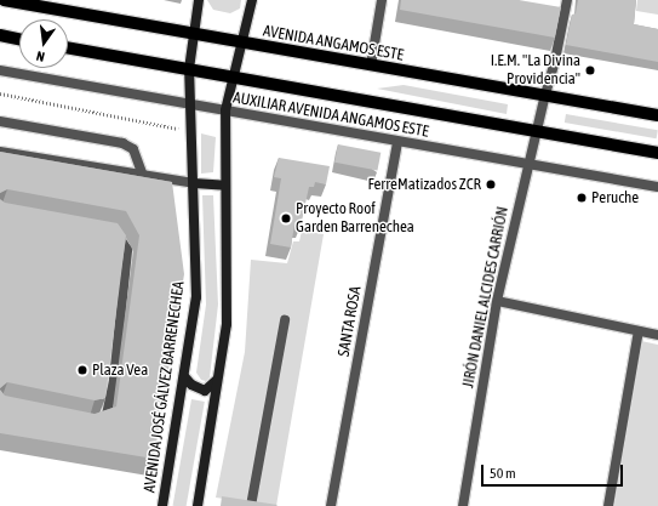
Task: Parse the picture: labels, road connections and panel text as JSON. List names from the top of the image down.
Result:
{
  "streets": {
    "main road": ["AVENIDA ANGAMOS ESTE", "AVENIDA JOSÉ GÁLVEZ BARRENECHEA"],
    "street": ["AUXILIAR AVENIDA ANGAMOS ESTE", "JIRÓN DANIEL ALCIDES CARRIÓN", "SANTA ROSA"]
  },
  "crossings": [
    ["AVENIDA ANGAMOS ESTE", "JIRÓN DANIEL ALCIDES CARRIÓN"],
    ["AVENIDA ANGAMOS ESTE", "AVENIDA JOSÉ GÁLVEZ BARRENECHEA"],
    ["AUXILIAR AVENIDA ANGAMOS ESTE", "JIRÓN DANIEL ALCIDES CARRIÓN"],
    ["AUXILIAR AVENIDA ANGAMOS ESTE", "SANTA ROSA"],
    ["AUXILIAR AVENIDA ANGAMOS ESTE", "AVENIDA JOSÉ GÁLVEZ BARRENECHEA"]
  ],
  "places": [
    "I.E.M. \"La Divina Providencia\"",
    "FerreMatizados ZCR",
    "Peruche",
    "Proyecto Roof Garden Barrenechea",
    "Plaza Vea"
  ],
  "scale_bar": "50 m",
  "north": "bottom"
}
